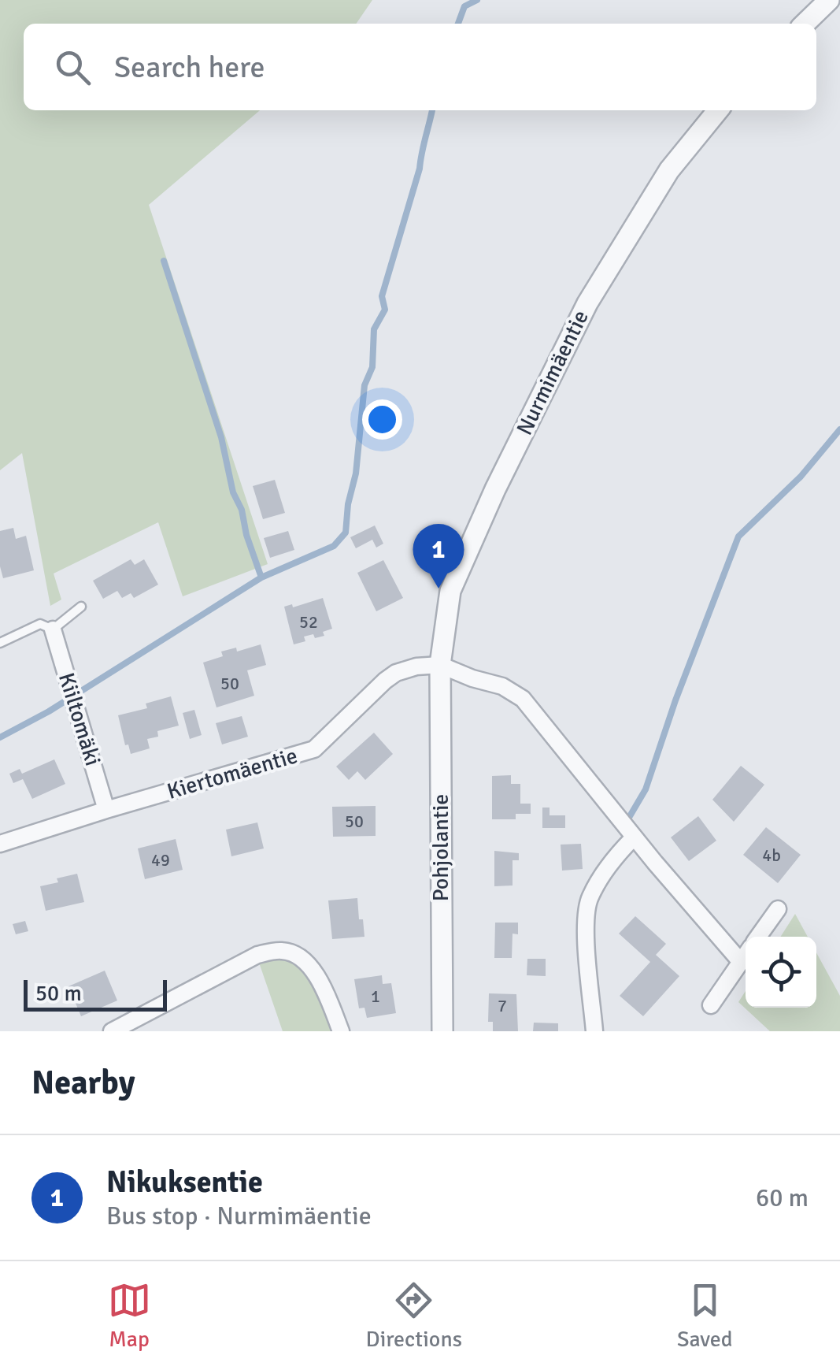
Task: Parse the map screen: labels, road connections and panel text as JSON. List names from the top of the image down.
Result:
{
  "streets": {
    "street": [
      "Nurmimäentie",
      "Kiiltomäki",
      "Kiertomäentie",
      "Pohjolantie"
    ]
  },
  "crossings": [
    ["Nurmimäentie", "Kiertomäentie"],
    ["Nurmimäentie", "Pohjolantie"],
    ["Kiiltomäki", "Kiertomäentie"],
    ["Kiertomäentie", "Pohjolantie"]
  ],
  "house_numbers": [
    "52",
    "50",
    "50",
    "4b",
    "49",
    "1",
    "7"
  ],
  "scale_bar": "50 m",
  "page": {
    "search": "Search here",
    "pins": "1",
    "scale": "50 m",
    "heading": "Nearby",
    "list": [
      {
        "mark": "1",
        "name": "Nikuksentie",
        "note": "Bus stop · Nurmimäentie",
        "value": "60 m"
      }
    ],
    "nav": ["Map", "Directions", "Saved"]
  }
}
